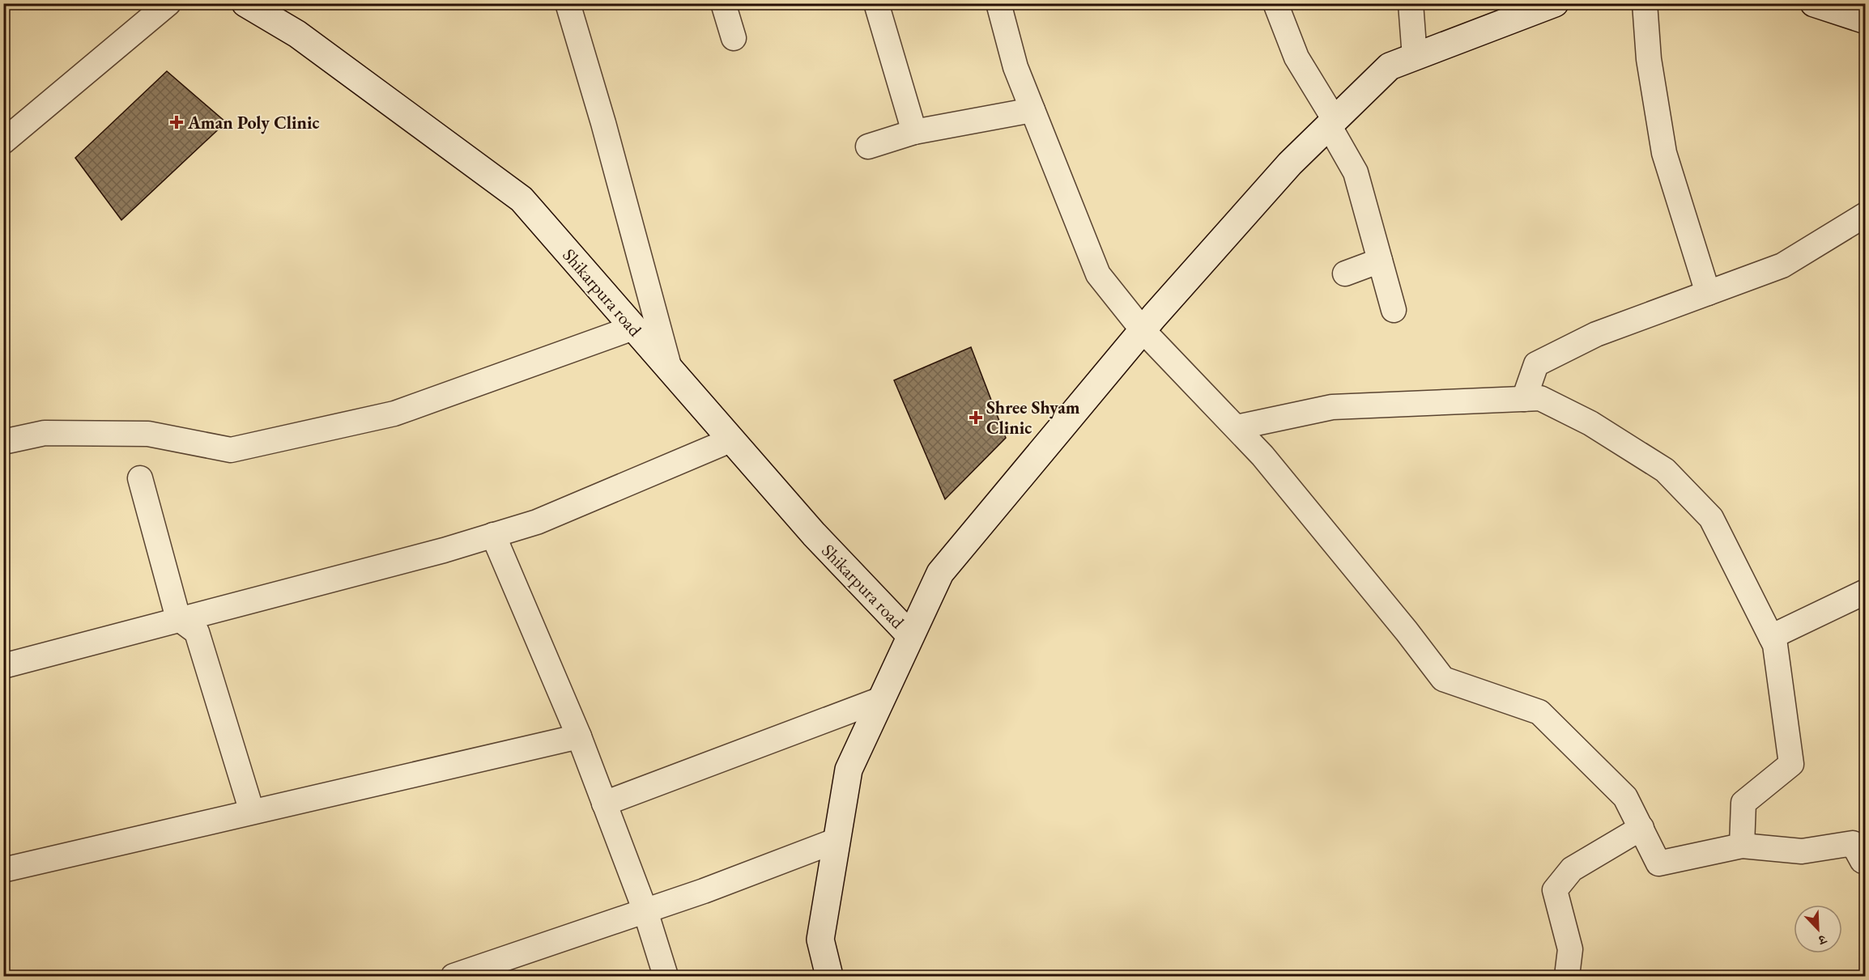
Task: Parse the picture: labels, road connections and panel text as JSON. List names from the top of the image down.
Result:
{
  "streets": {
    "street": ["Shikarpura road"]
  },
  "places": {
    "health": ["Aman Poly Clinic", "Shree Shyam Clinic"]
  },
  "north": "bottom right"
}
